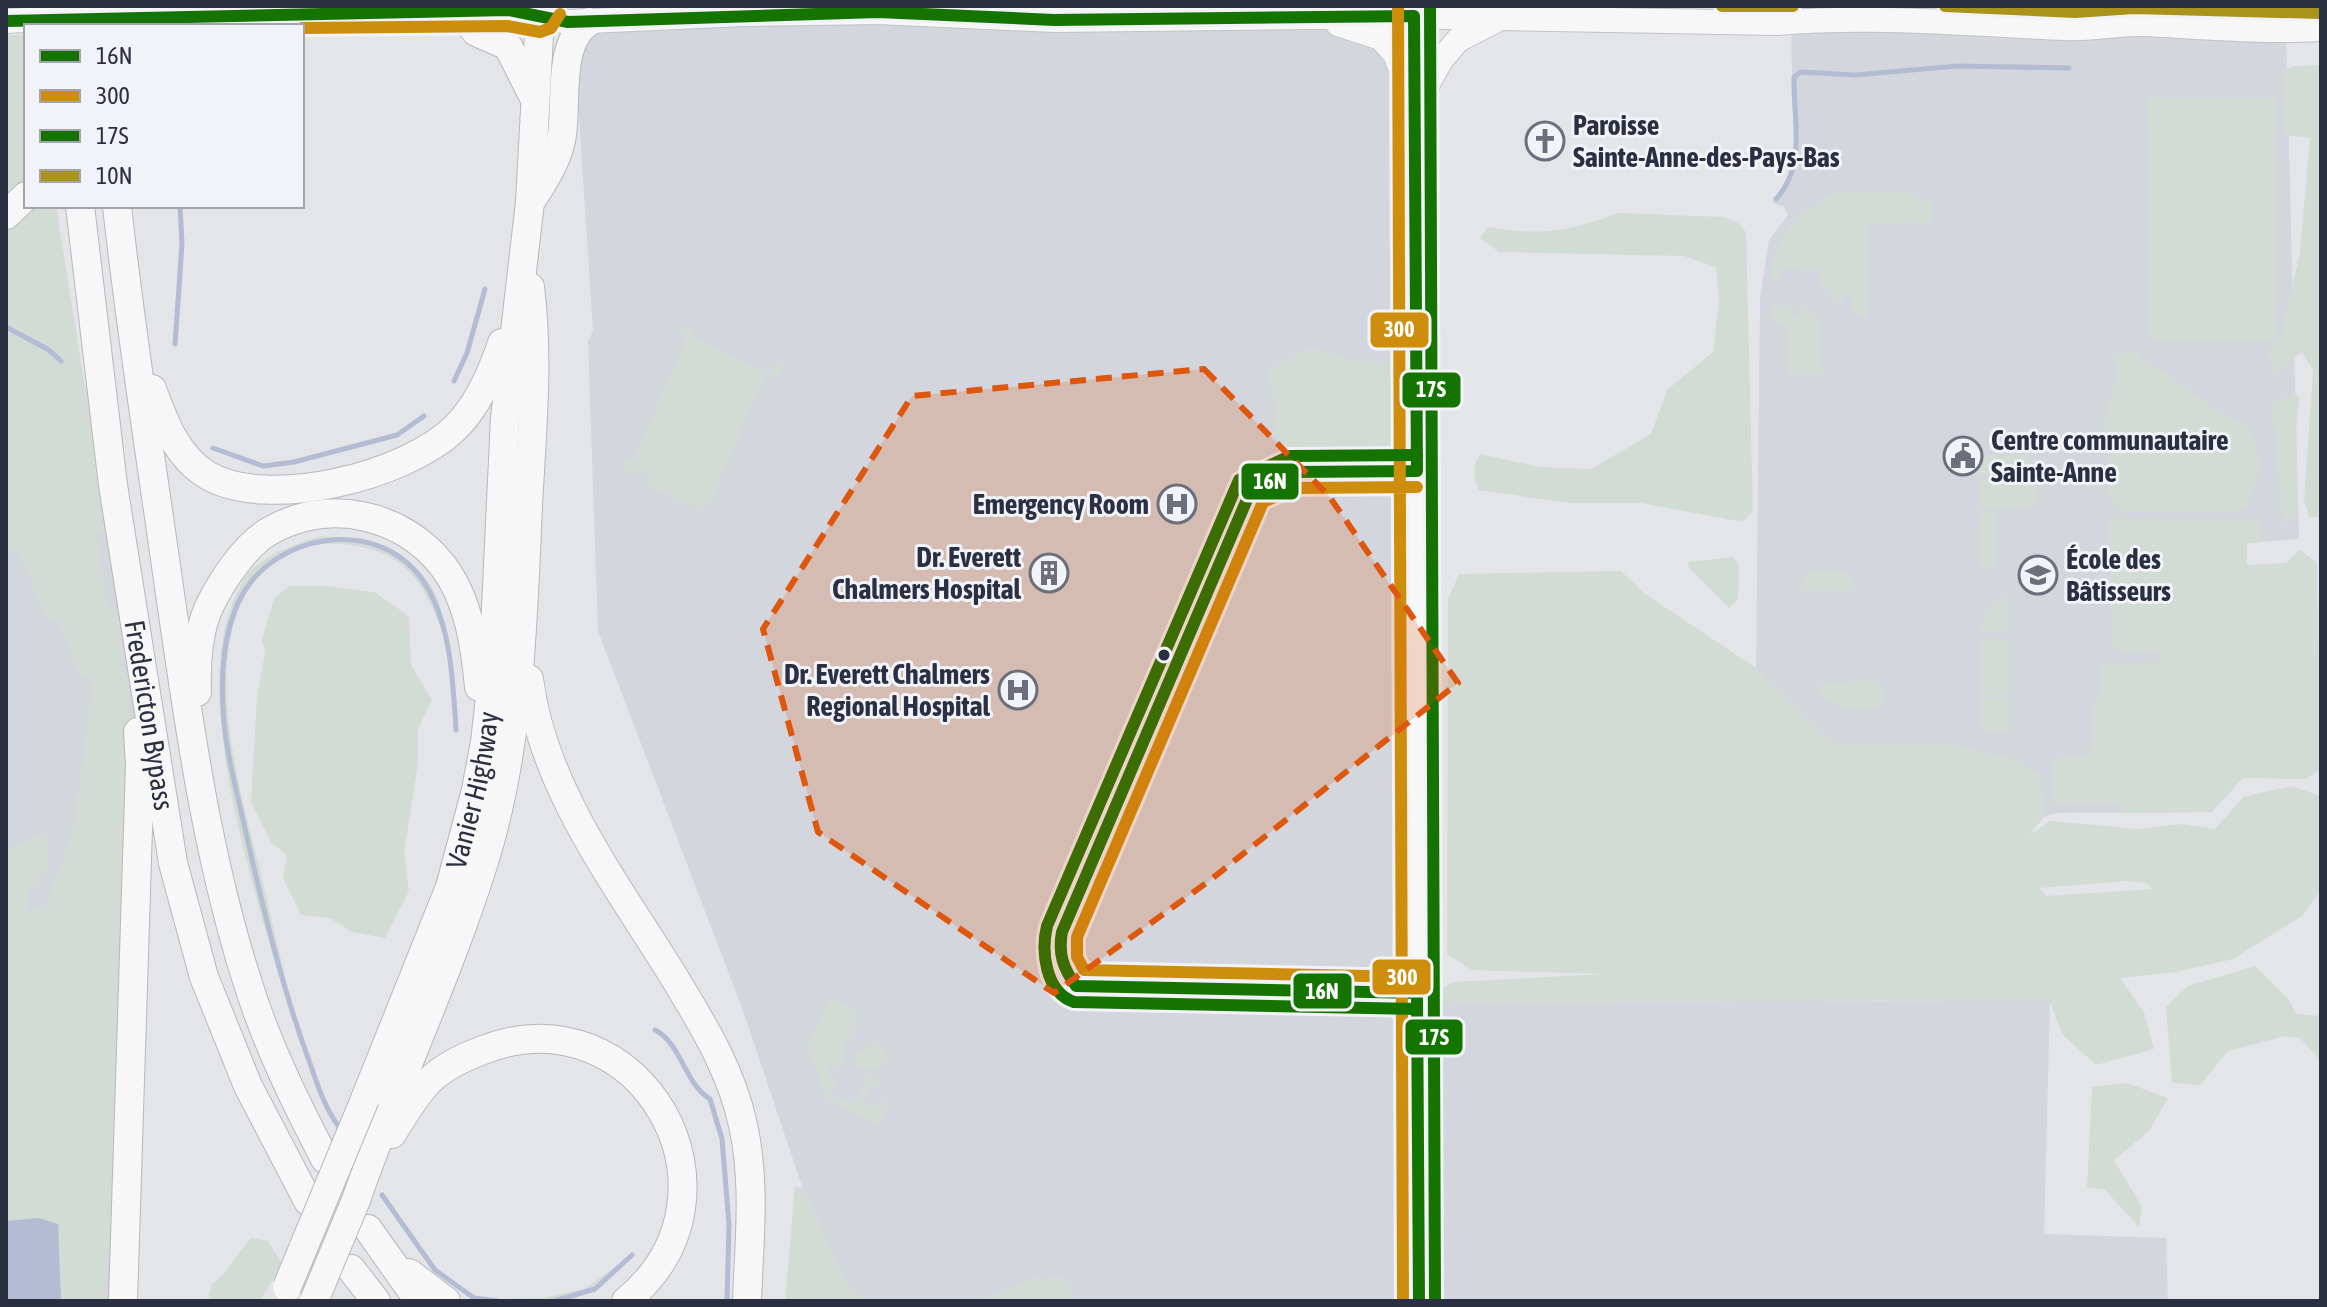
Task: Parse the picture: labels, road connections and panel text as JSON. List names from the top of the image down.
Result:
{
  "streets": {
    "highway": ["Fredericton Bypass", "Vanier Highway"]
  },
  "places": {
    "church": ["Paroisse Sainte-Anne-des-Pays-Bas"],
    "public building": ["Centre communautaire Sainte-Anne"],
    "hospital": ["Emergency Room", "Dr. Everett Chalmers Regional Hospital"],
    "building": ["Dr. Everett Chalmers Hospital"],
    "school or university": ["École des Bâtisseurs"]
  },
  "lines": [
    "transit line 300",
    "transit line 17S",
    "transit line 10N",
    "transit line 16N"
  ],
  "legend": [
    "16N",
    "300",
    "17S",
    "10N"
  ]
}
